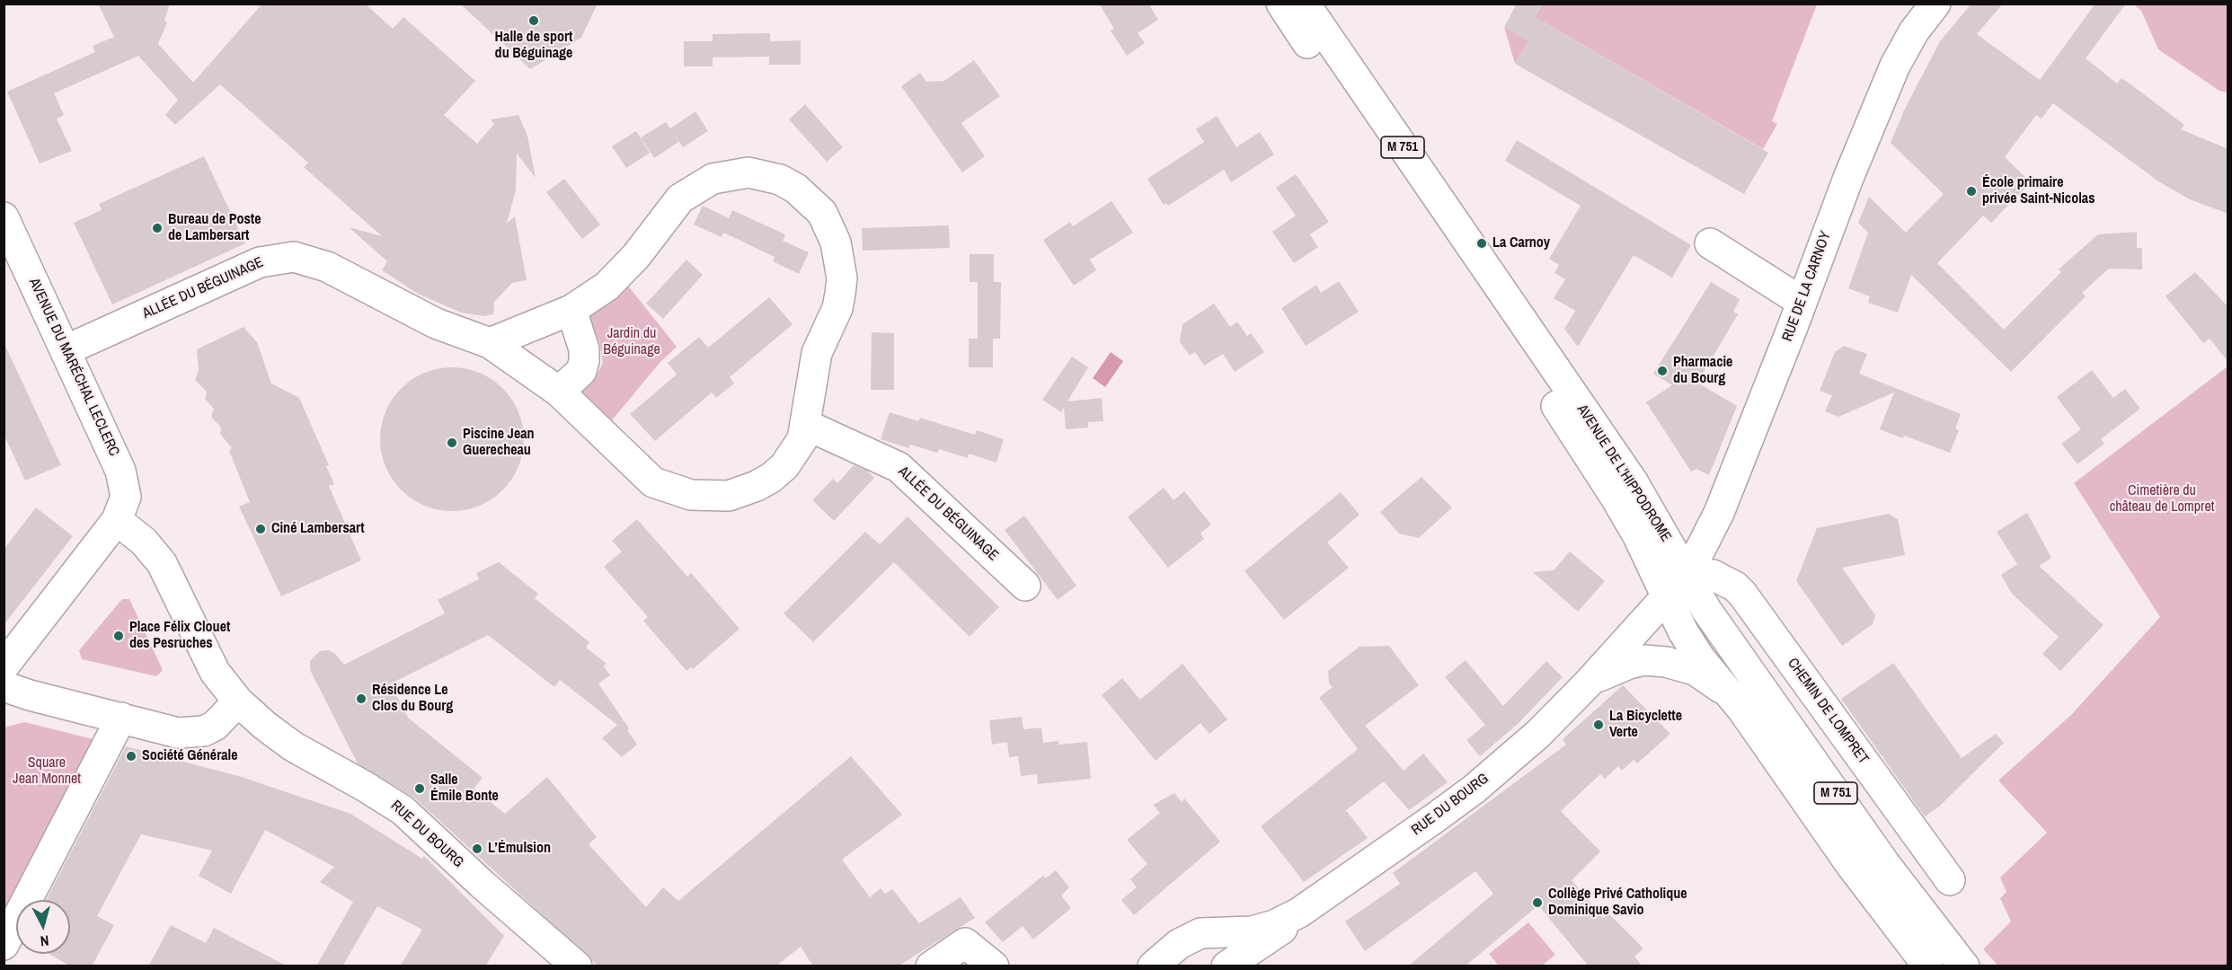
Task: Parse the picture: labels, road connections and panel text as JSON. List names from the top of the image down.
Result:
{
  "streets": {
    "street": [
      "M 751",
      "RUE DE LA CARNOY",
      "ALLÉE DU BÉGUINAGE",
      "AVENUE DU MARÉCHAL LECLERC",
      "AVENUE DE L'HIPPODROME",
      "CHEMIN DE LOMPRET",
      "RUE DU BOURG"
    ]
  },
  "crossings": [
    ["RUE DE LA CARNOY", "AVENUE DE L'HIPPODROME"],
    ["RUE DE LA CARNOY", "CHEMIN DE LOMPRET"],
    ["RUE DE LA CARNOY", "RUE DU BOURG"],
    ["ALLÉE DU BÉGUINAGE", "AVENUE DU MARÉCHAL LECLERC"],
    ["AVENUE DE L'HIPPODROME", "CHEMIN DE LOMPRET"],
    ["AVENUE DE L'HIPPODROME", "RUE DU BOURG"]
  ],
  "parks": ["Jardin du Béguinage", "Cimetière du château de Lompret", "Square Jean Monnet"],
  "places": [
    "Halle de sport du Béguinage",
    "École primaire privée Saint-Nicolas",
    "Bureau de Poste de Lambersart",
    "La Carnoy",
    "Pharmacie du Bourg",
    "Piscine Jean Guerecheau",
    "Ciné Lambersart",
    "Place Félix Clouet des Pesruches",
    "Résidence Le Clos du Bourg",
    "La Bicyclette Verte",
    "Société Générale",
    "Salle Émile Bonte",
    "L’Émulsion",
    "Collège Privé Catholique Dominique Savio"
  ],
  "north": "bottom"
}
